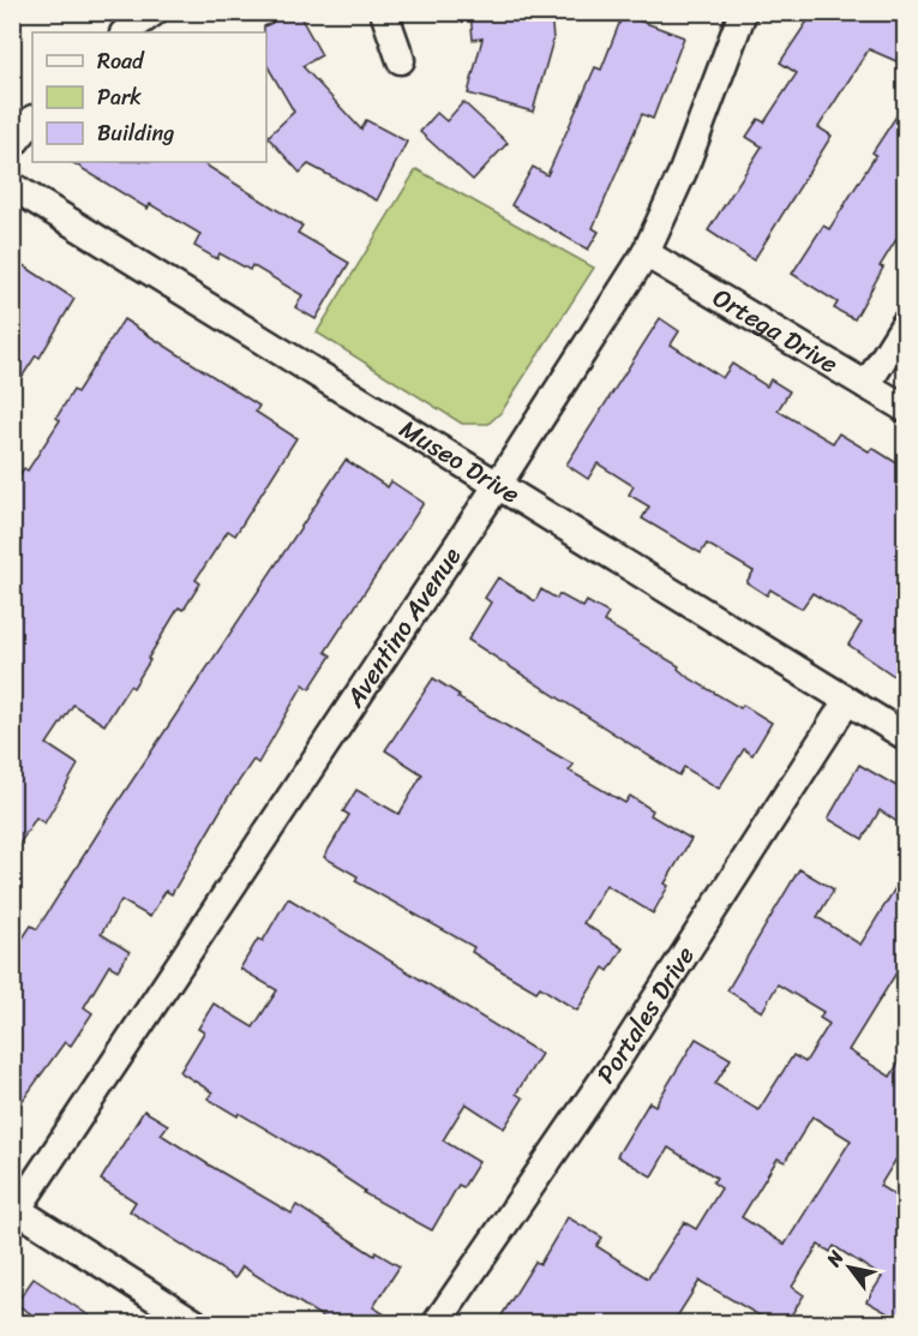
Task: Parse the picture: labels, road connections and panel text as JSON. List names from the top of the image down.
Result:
{
  "streets": {
    "street": [
      "Ortega Drive",
      "Museo Drive",
      "Aventino Avenue",
      "Portales Drive"
    ]
  },
  "crossings": [
    ["Ortega Drive", "Aventino Avenue"],
    ["Museo Drive", "Aventino Avenue"],
    ["Museo Drive", "Portales Drive"]
  ],
  "legend": ["Road", "Park", "Building"],
  "north": "top left"
}
